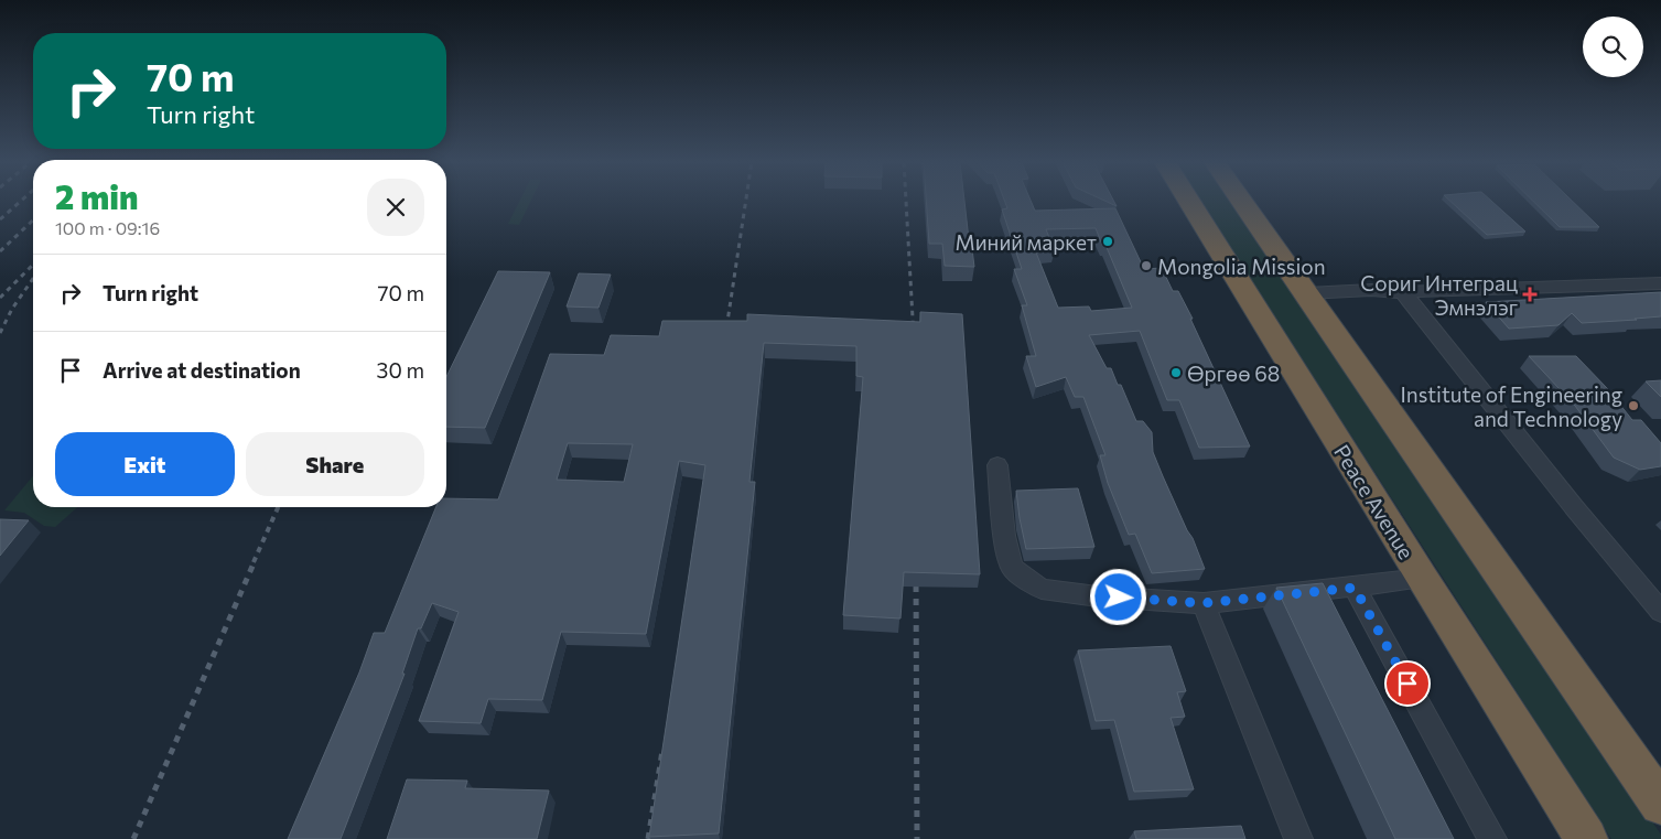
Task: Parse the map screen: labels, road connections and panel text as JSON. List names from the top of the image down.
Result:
{
  "streets": {
    "highway": ["Peace Avenue"]
  },
  "places": {
    "other": [
      "Миний маркет",
      "Mongolia Mission",
      "Өргөө 68",
      "Institute of Engineering and Technology"
    ],
    "health": ["Сориг Интеграц Эмнэлэг"]
  },
  "page": {
    "turn": ["70 m", "Turn right"],
    "heading": ["2 min", "100 m · 09:16"],
    "list": [
      {
        "name": "Turn right",
        "value": "70 m"
      },
      {
        "name": "Arrive at destination",
        "value": "30 m"
      }
    ],
    "buttons": ["Exit", "Share"]
  }
}
